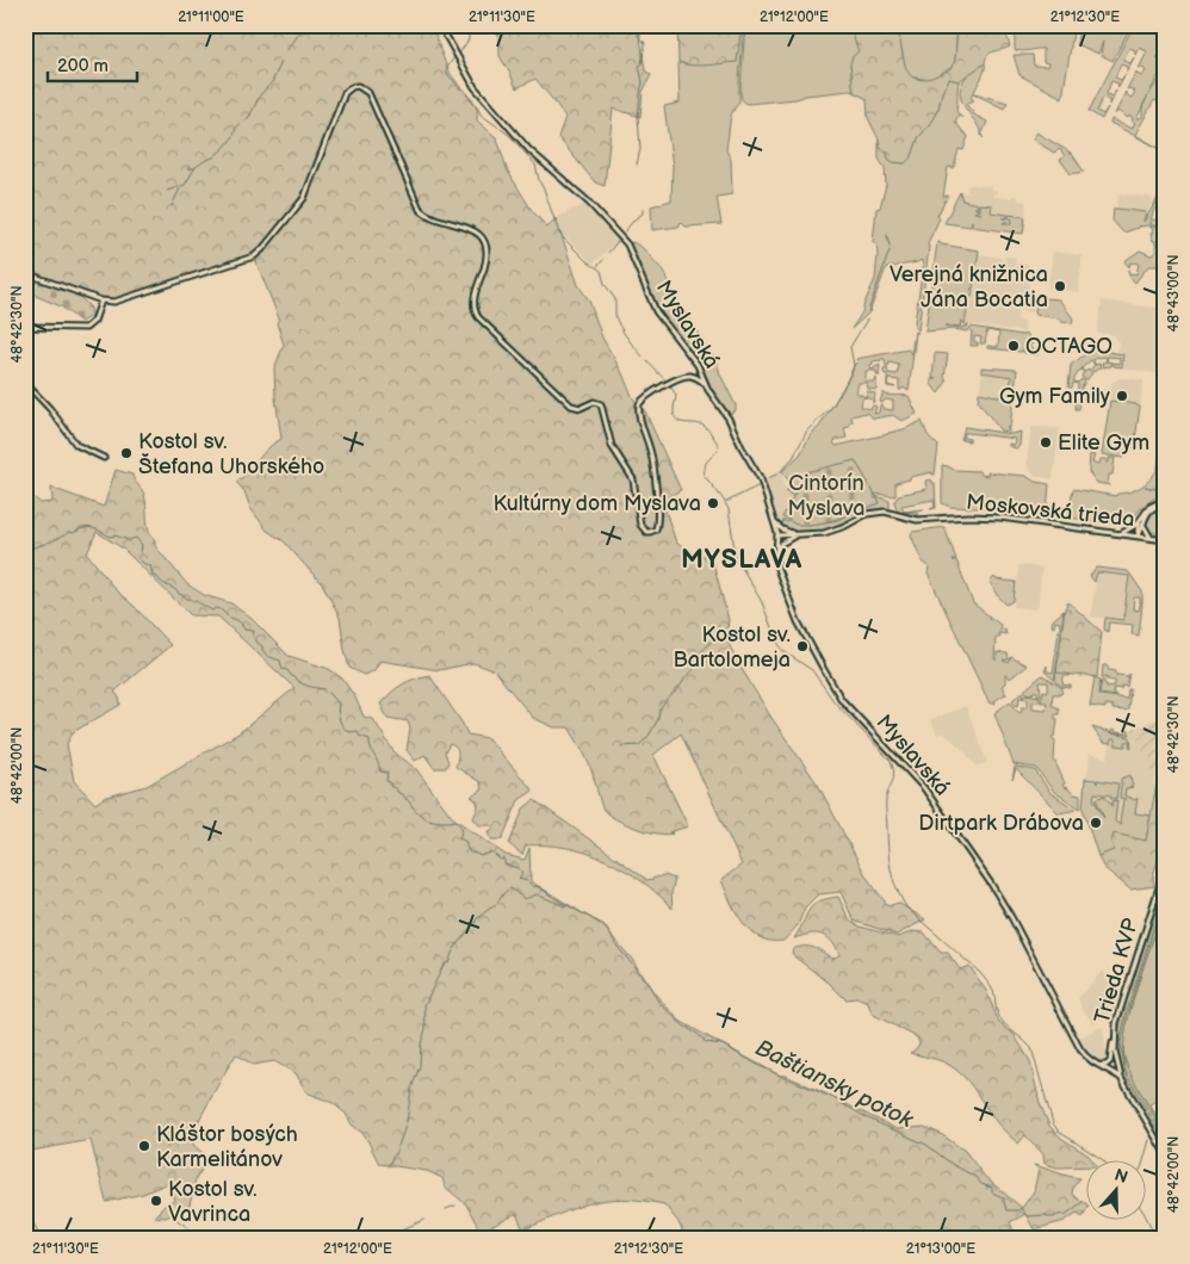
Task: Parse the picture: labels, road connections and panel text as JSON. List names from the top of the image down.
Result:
{
  "streets": {
    "street": ["Myslavská", "Moskovská trieda", "Trieda KVP"]
  },
  "crossings": [
    ["Myslavská", "Moskovská trieda"],
    ["Myslavská", "Trieda KVP"]
  ],
  "districts": ["MYSLAVA"],
  "water": ["Baštiansky potok"],
  "parks": ["Cintorín Myslava"],
  "places": [
    "Verejná knižnica Jána Bocatia",
    "OCTAGO",
    "Gym Family",
    "Elite Gym",
    "Kostol sv. Štefana Uhorského",
    "Kultúrny dom Myslava",
    "Kostol sv. Bartolomeja",
    "Dirtpark Drábova",
    "Kláštor bosých Karmelitánov",
    "Kostol sv. Vavrinca"
  ],
  "scale_bar": "200 m",
  "north": "top",
  "coordinates": [
    "21°11'00\"E",
    "21°11'30\"E",
    "21°12'00\"E",
    "21°12'30\"E",
    "48°43'00\"N",
    "48°42'30\"N",
    "48°42'00\"N",
    "21°13'00\"E"
  ]
}
